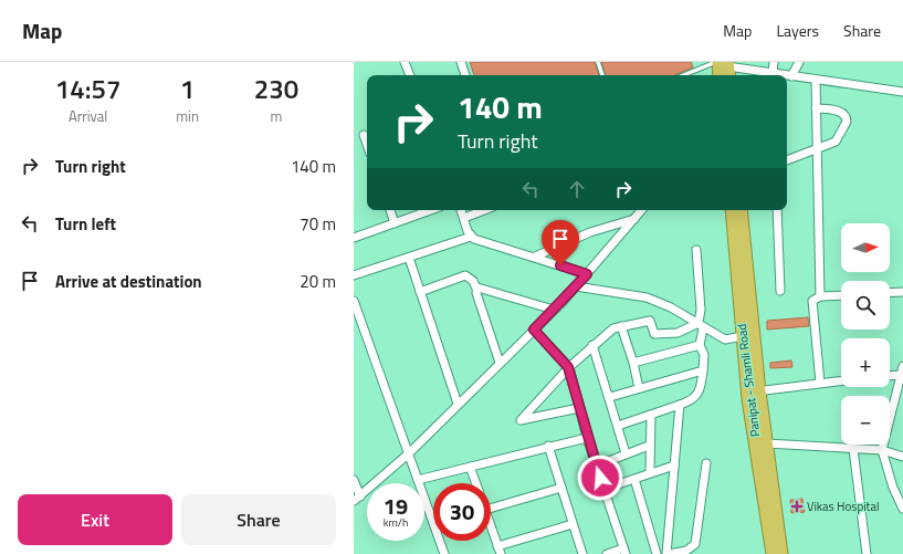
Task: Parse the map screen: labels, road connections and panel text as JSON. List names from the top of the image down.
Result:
{
  "streets": {
    "highway": ["Panipat - Shamli Road"]
  },
  "places": {
    "health": ["Vikas Hospital"]
  },
  "north": "right",
  "page": {
    "header": "Map",
    "nav": ["Map", "Layers", "Share"],
    "eta": [
      "14:57",
      "Arrival",
      "1",
      "min",
      "230",
      "m"
    ],
    "turn": ["140 m", "Turn right"],
    "list": [
      {
        "name": "Turn right",
        "value": "140 m"
      },
      {
        "name": "Turn left",
        "value": "70 m"
      },
      {
        "name": "Arrive at destination",
        "value": "20 m"
      }
    ],
    "map_buttons": ["+", "−"],
    "speed": "19 km/h",
    "limit": "30",
    "buttons": ["Exit", "Share"]
  }
}
